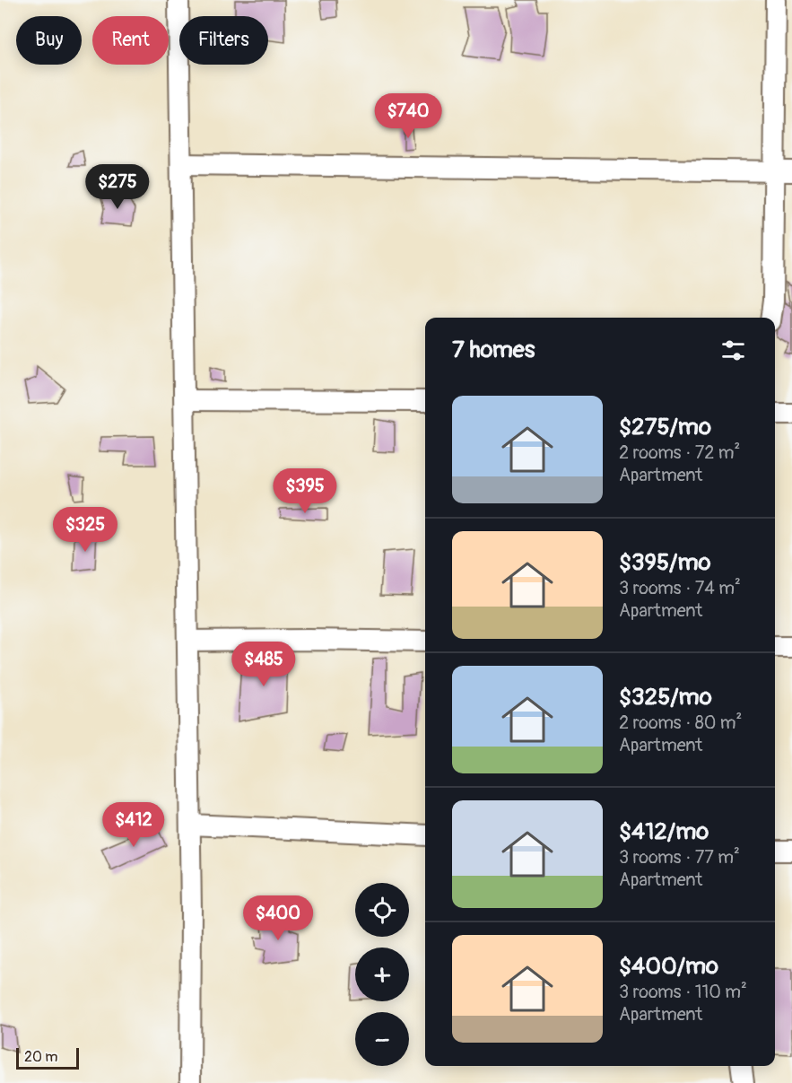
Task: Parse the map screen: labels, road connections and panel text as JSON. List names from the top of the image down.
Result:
{
  "scale_bar": "20 m",
  "page": {
    "chip": ["Buy", "Rent", "Filters"],
    "price": [
      "$740",
      "$275",
      "$395",
      "$325",
      "$485",
      "$412",
      "$400"
    ],
    "heading": "7 homes",
    "list": [
      {
        "name": "$275/mo",
        "note": "2 rooms · 72 m² · Apartment"
      },
      {
        "name": "$395/mo",
        "note": "3 rooms · 74 m² · Apartment"
      },
      {
        "name": "$325/mo",
        "note": "2 rooms · 80 m² · Apartment"
      },
      {
        "name": "$412/mo",
        "note": "3 rooms · 77 m² · Apartment"
      },
      {
        "name": "$400/mo",
        "note": "3 rooms · 110 m² · Apartment"
      }
    ],
    "map_buttons": ["+", "−"],
    "scale": "20 m"
  }
}
